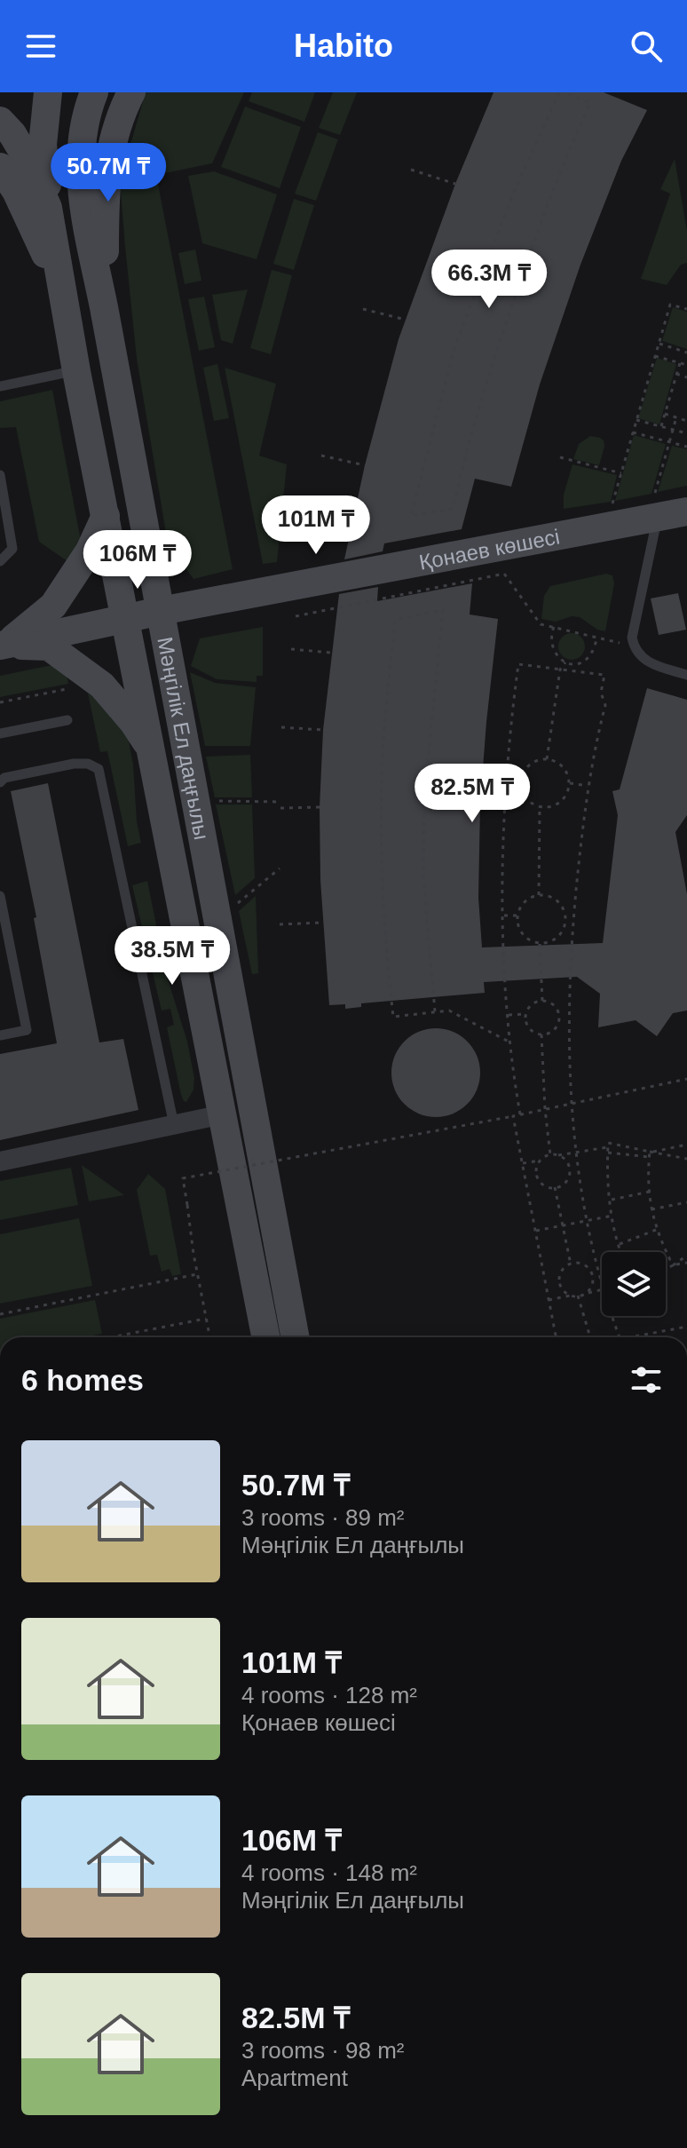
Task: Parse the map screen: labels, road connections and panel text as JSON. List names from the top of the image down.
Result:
{
  "streets": {
    "main road": ["Қонаев көшесі", "Мәңгілік Ел даңғылы"]
  },
  "crossings": [
    ["Қонаев көшесі", "Мәңгілік Ел даңғылы"]
  ],
  "page": {
    "header": "Habito",
    "price": [
      "50.7M ₸",
      "66.3M ₸",
      "101M ₸",
      "106M ₸",
      "82.5M ₸",
      "38.5M ₸"
    ],
    "heading": "6 homes",
    "list": [
      {
        "name": "50.7M ₸",
        "note": "3 rooms · 89 m² · Мәңгілік Ел даңғылы"
      },
      {
        "name": "101M ₸",
        "note": "4 rooms · 128 m² · Қонаев көшесі"
      },
      {
        "name": "106M ₸",
        "note": "4 rooms · 148 m² · Мәңгілік Ел даңғылы"
      },
      {
        "name": "82.5M ₸",
        "note": "3 rooms · 98 m² · Apartment"
      }
    ]
  }
}
